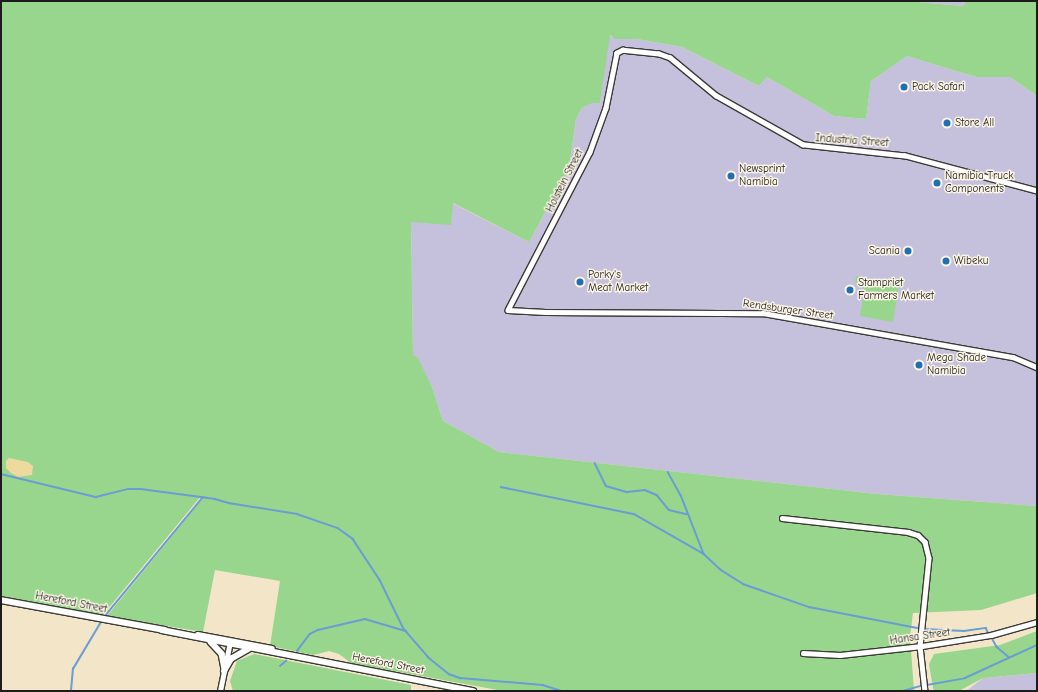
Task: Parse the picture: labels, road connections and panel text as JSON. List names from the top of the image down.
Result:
{
  "streets": {
    "main road": ["Hereford Street"],
    "street": [
      "Industria Street",
      "Holstein Street",
      "Rendsburger Street",
      "Hansa Street"
    ]
  },
  "crossings": [
    ["Industria Street", "Holstein Street"],
    ["Holstein Street", "Rendsburger Street"]
  ],
  "places": [
    "Pack Safari",
    "Store All",
    "Newsprint Namibia",
    "Namibia Truck Components",
    "Scania",
    "Wibeku",
    "Porky's Meat Market",
    "Stampriet Farmers Market",
    "Mega Shade Namibia"
  ]
}
